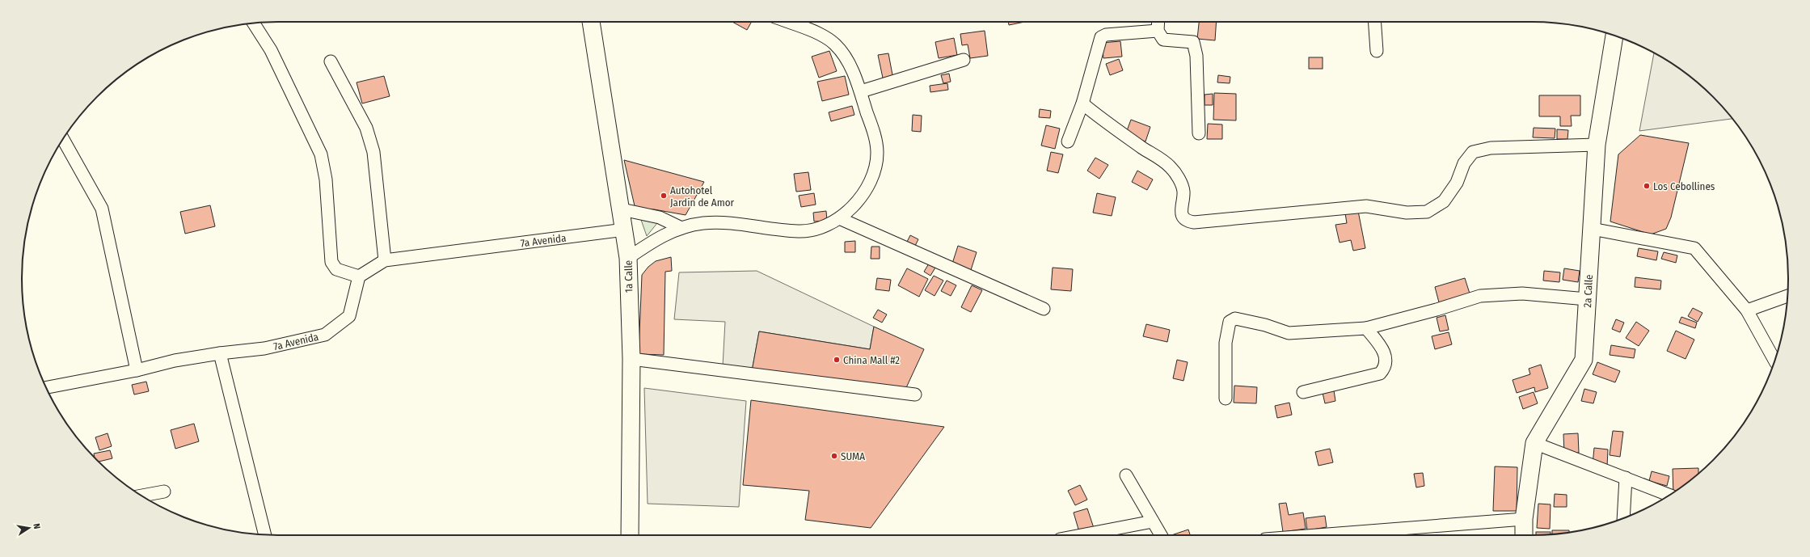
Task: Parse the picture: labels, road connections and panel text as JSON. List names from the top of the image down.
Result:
{
  "streets": {
    "main road": ["1a Calle", "2a Calle"],
    "street": ["7a Avenida"]
  },
  "crossings": [
    ["7a Avenida", "1a Calle"]
  ],
  "places": [
    "Los Cebollines",
    "Autohotel Jardín de Amor",
    "China Mall #2",
    "SUMA"
  ],
  "north": "right"
}
